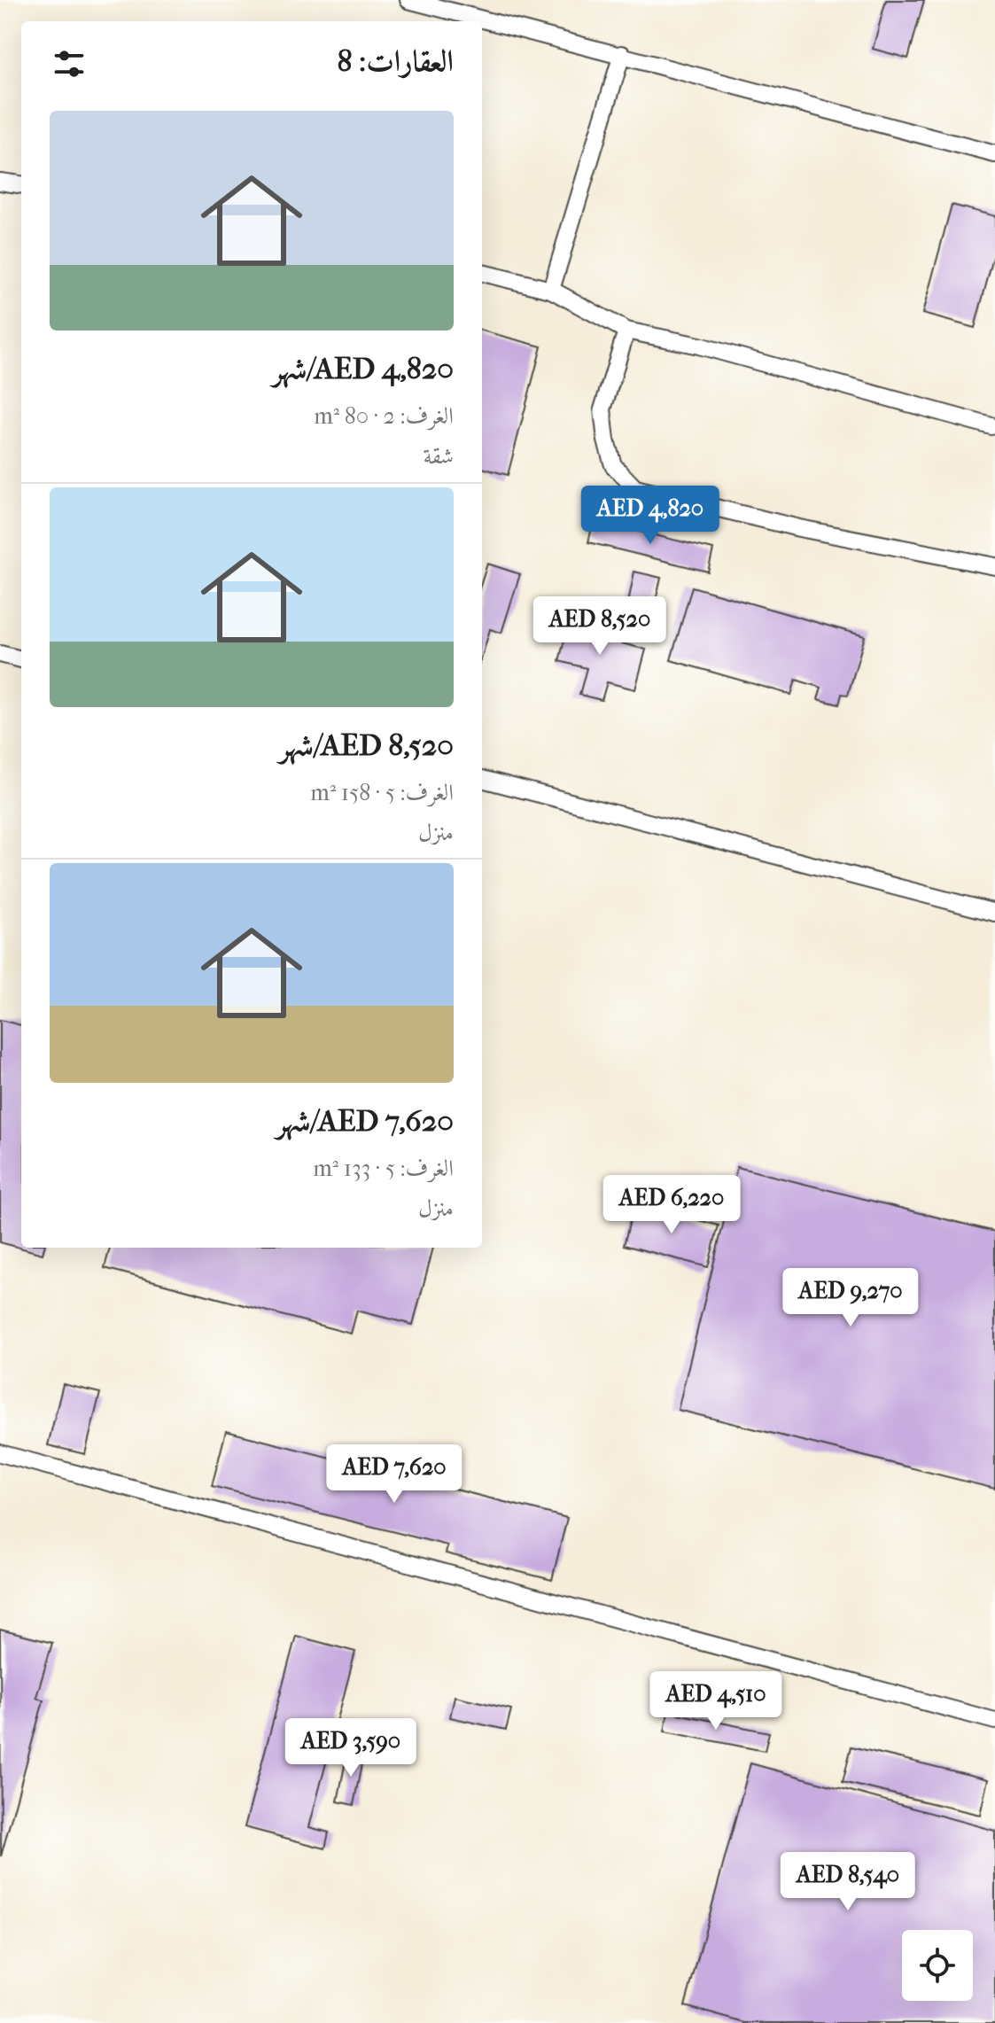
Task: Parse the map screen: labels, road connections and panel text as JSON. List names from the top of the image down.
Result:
{
  "page": {
    "heading": "العقارات: 8",
    "list": [
      {
        "name": "AED 4,820/شهر",
        "note": "الغرف: 2 · 80 m² · شقة"
      },
      {
        "name": "AED 8,520/شهر",
        "note": "الغرف: 5 · 158 m² · منزل"
      },
      {
        "name": "AED 7,620/شهر",
        "note": "الغرف: 5 · 133 m² · منزل"
      }
    ],
    "price": [
      "AED 4,820",
      "AED 8,520",
      "AED 6,220",
      "AED 9,270",
      "AED 7,620",
      "AED 4,510",
      "AED 3,590",
      "AED 8,540"
    ]
  }
}
